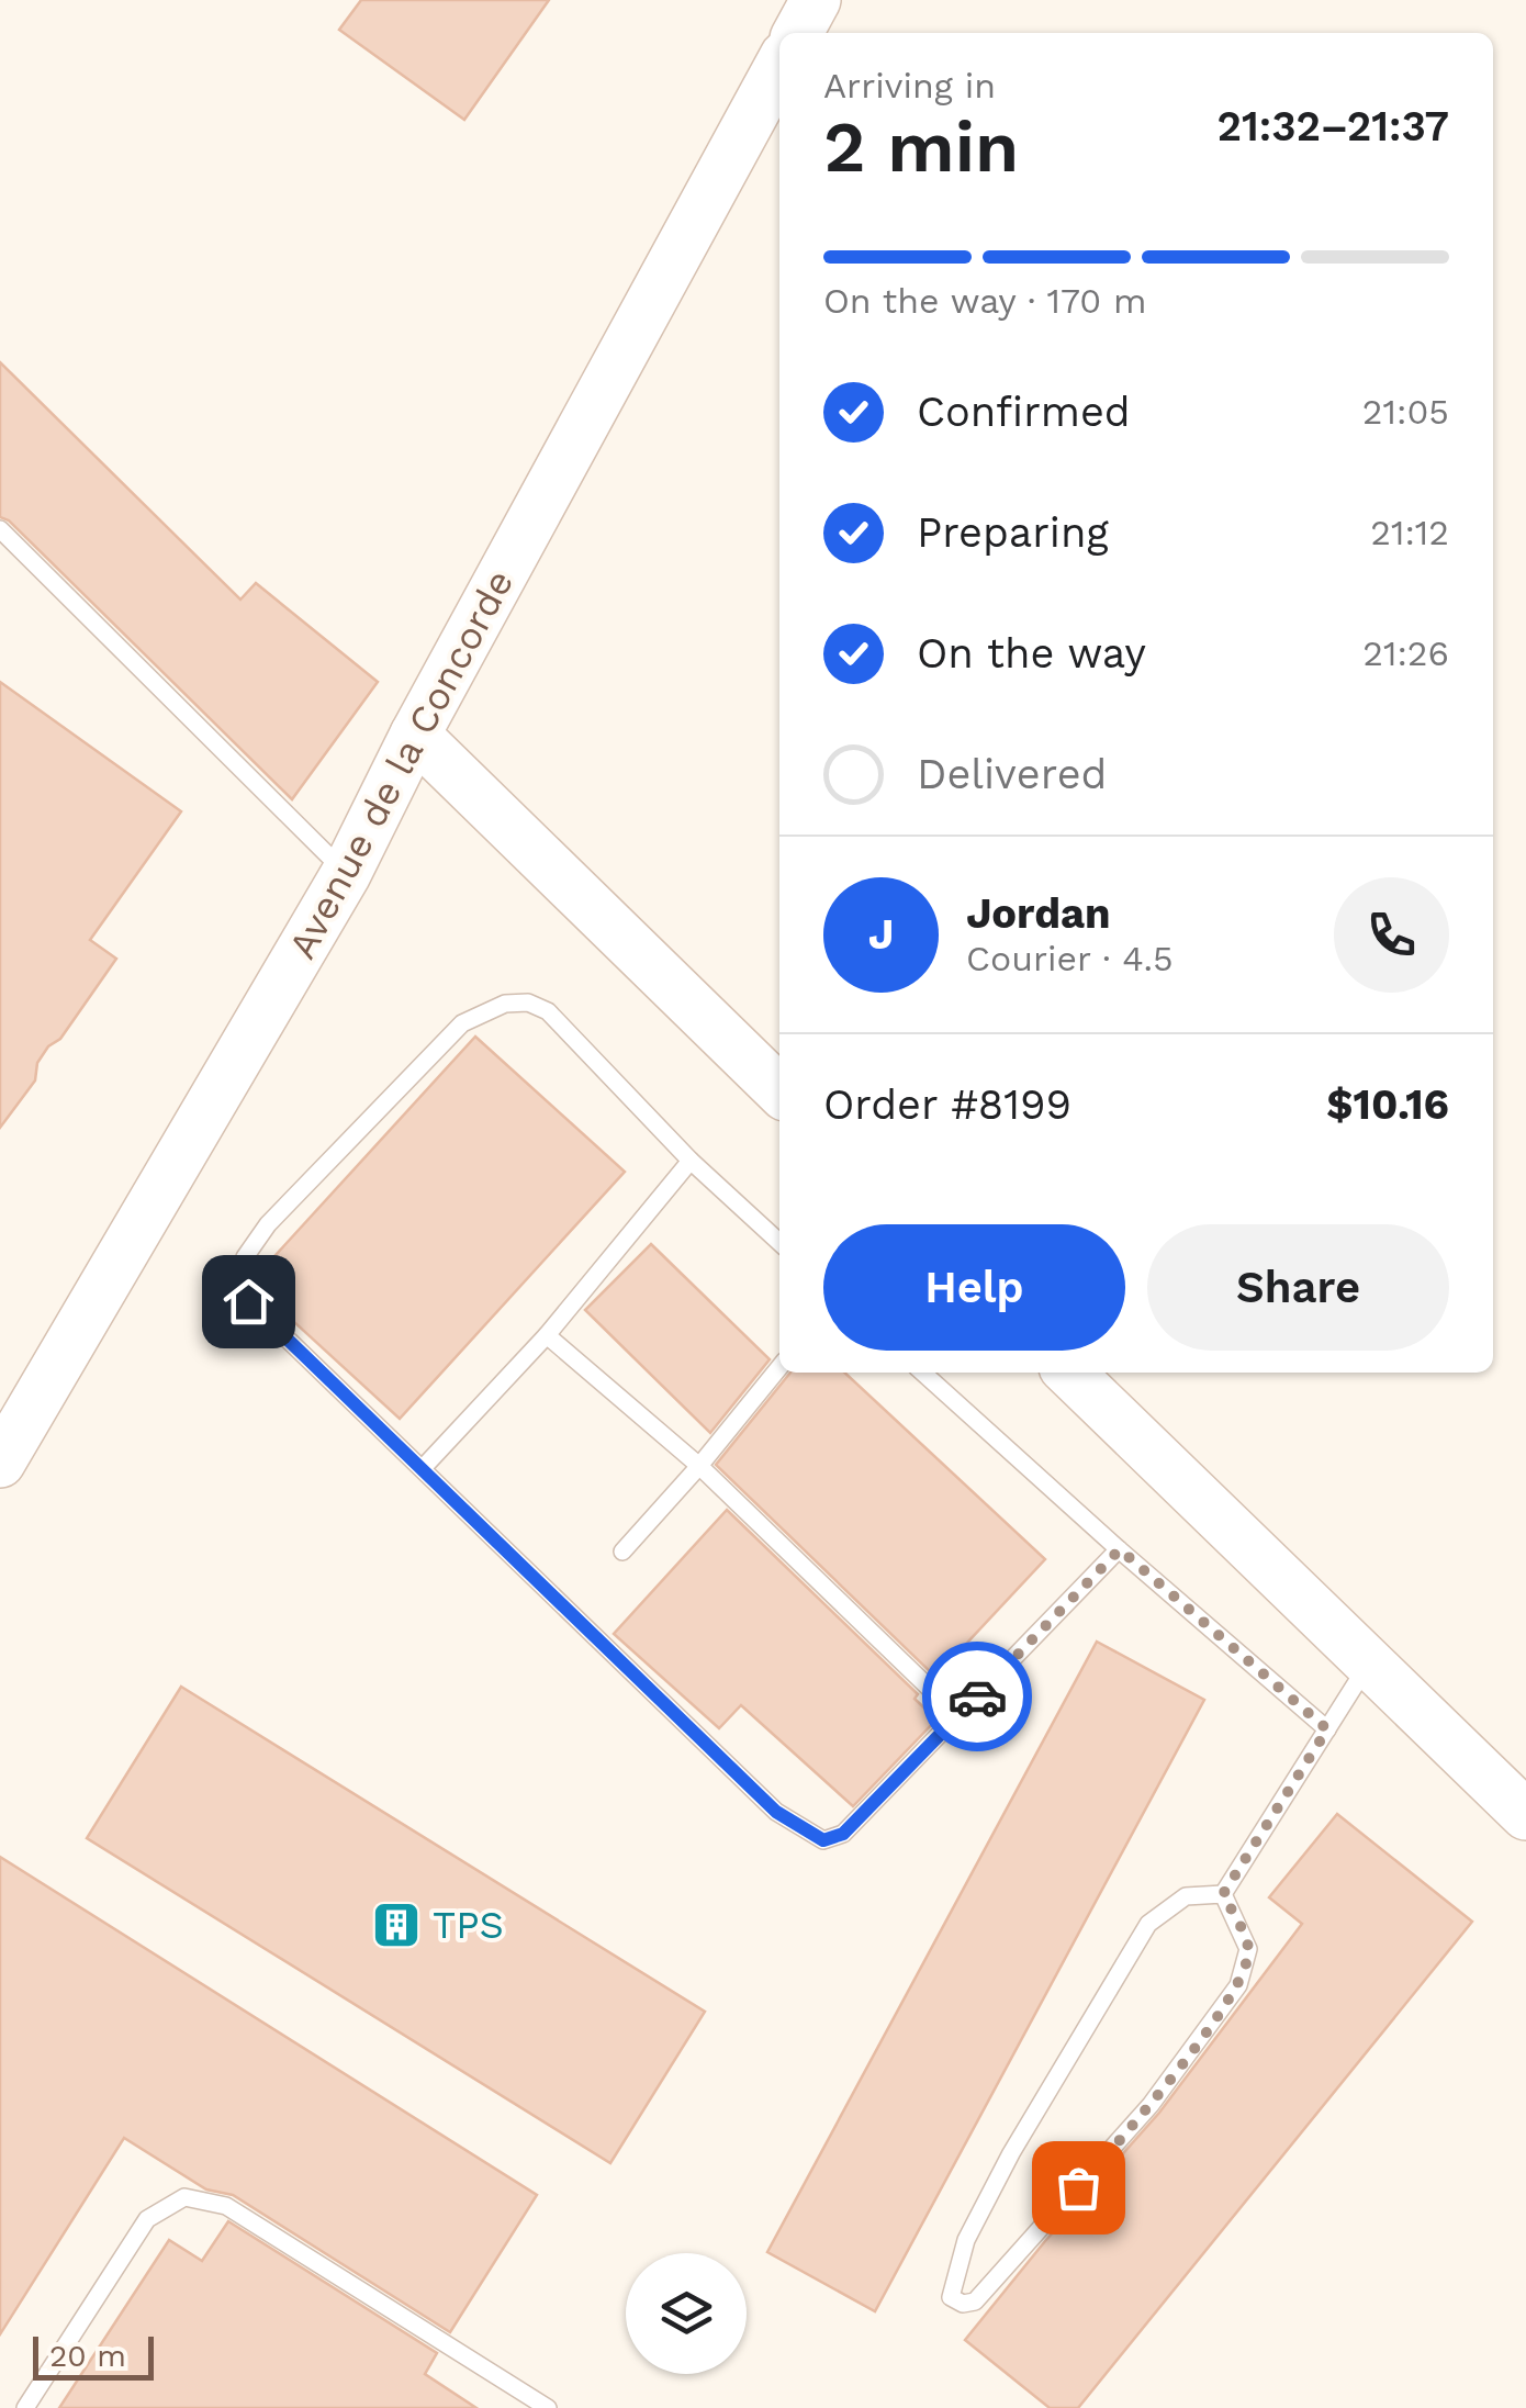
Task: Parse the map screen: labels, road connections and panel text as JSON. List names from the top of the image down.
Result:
{
  "streets": {
    "street": ["Avenue de la Concorde"]
  },
  "places": {
    "building": ["TPS"]
  },
  "scale_bar": "20 m",
  "page": {
    "heading": ["2 min", "Arriving in", "21:32–21:37"],
    "panel": [
      "Jordan",
      "Courier · 4.5",
      "Order #8199",
      "$10.16"
    ],
    "bar": "On the way · 170 m",
    "list": [
      ["Confirmed", "21:05"],
      ["Preparing", "21:12"],
      ["On the way", "21:26"],
      "Delivered"
    ],
    "round": "J",
    "buttons": ["Help", "Share"],
    "scale": "20 m"
  }
}
